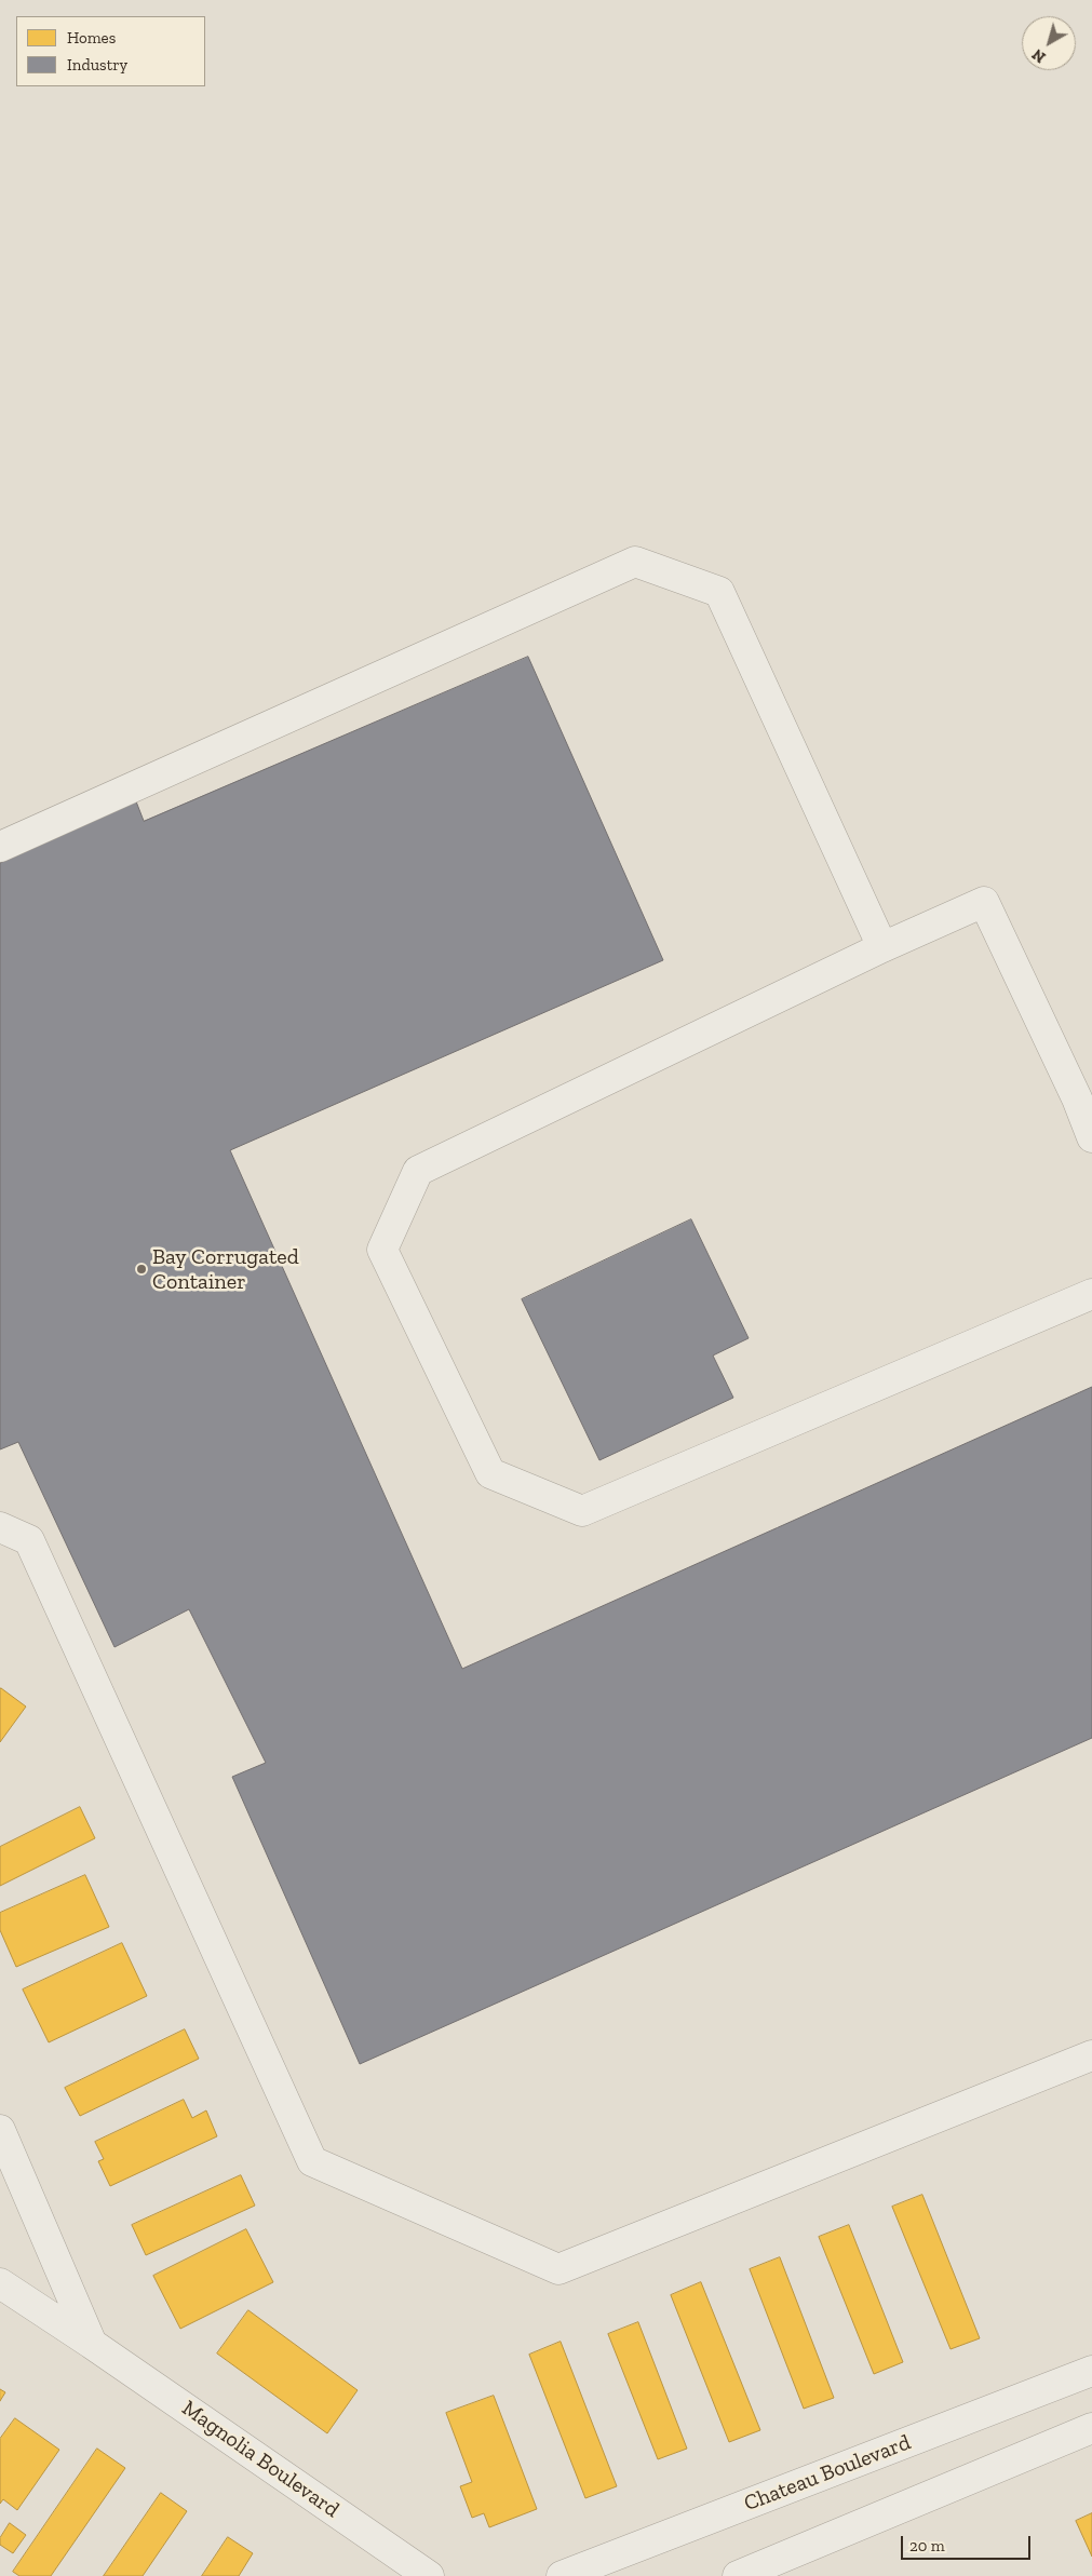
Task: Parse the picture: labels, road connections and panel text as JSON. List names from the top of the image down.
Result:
{
  "streets": {
    "street": ["Magnolia Boulevard", "Chateau Boulevard"]
  },
  "places": ["Bay Corrugated Container"],
  "legend": ["Homes", "Industry"],
  "scale_bar": "20 m",
  "north": "bottom left"
}
